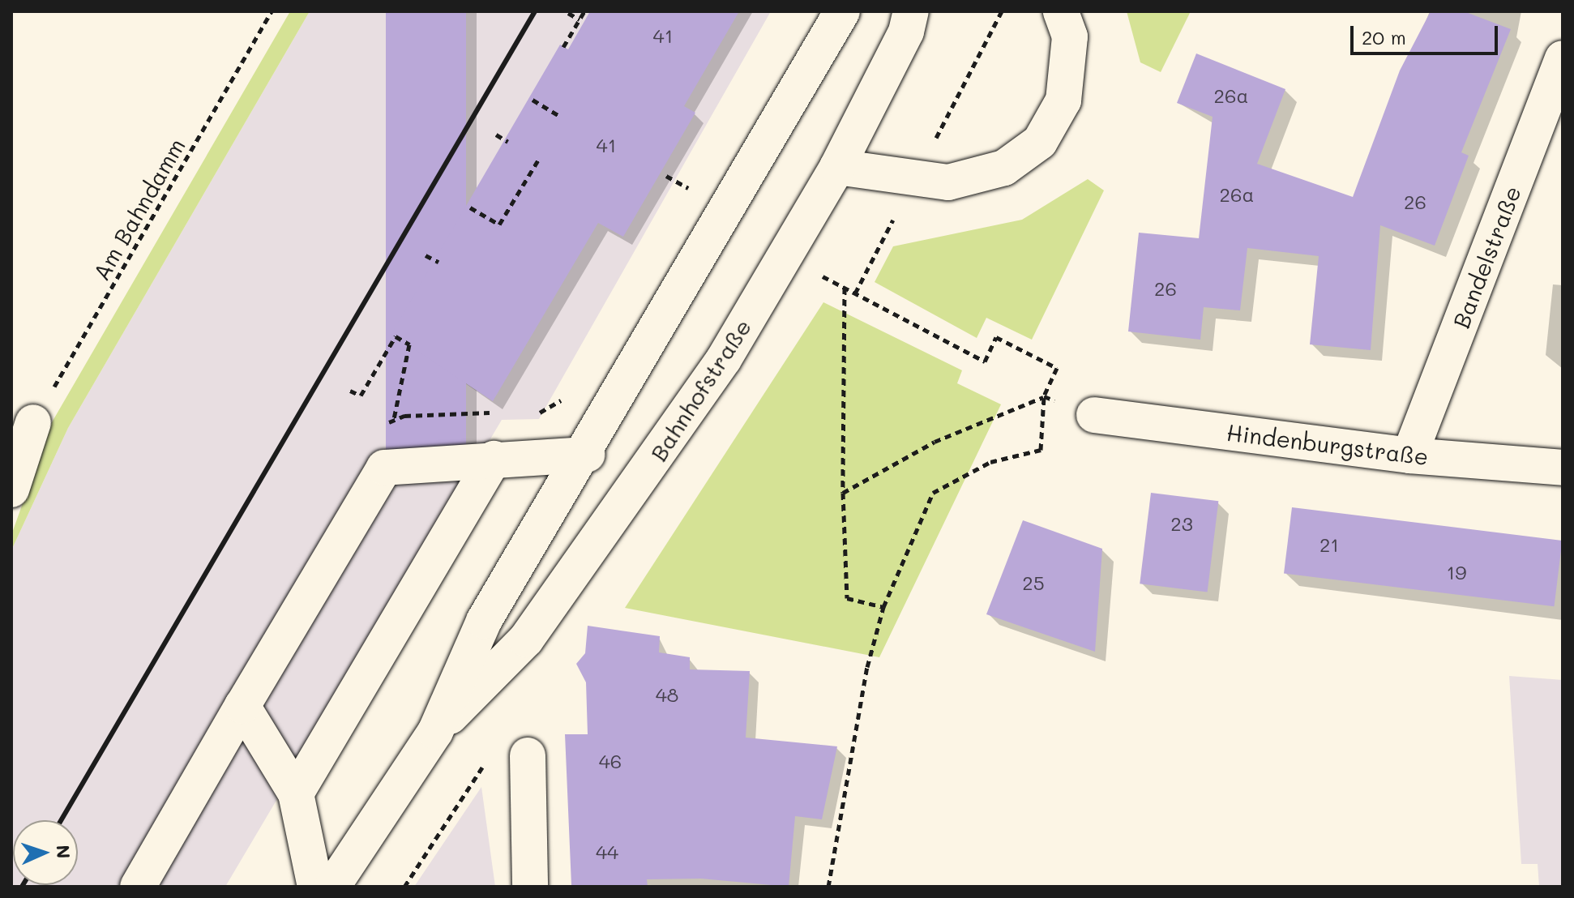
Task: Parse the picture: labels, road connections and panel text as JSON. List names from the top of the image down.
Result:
{
  "streets": {
    "main road": ["Bandelstraße", "Bahnhofstraße", "Hindenburgstraße"],
    "path": ["Am Bahndamm"]
  },
  "crossings": [
    ["Bandelstraße", "Hindenburgstraße"]
  ],
  "house_numbers": [
    "41",
    "26a",
    "41",
    "26a",
    "26",
    "26",
    "23",
    "21",
    "19",
    "25",
    "48",
    "46",
    "44"
  ],
  "scale_bar": "20 m",
  "north": "right"
}
